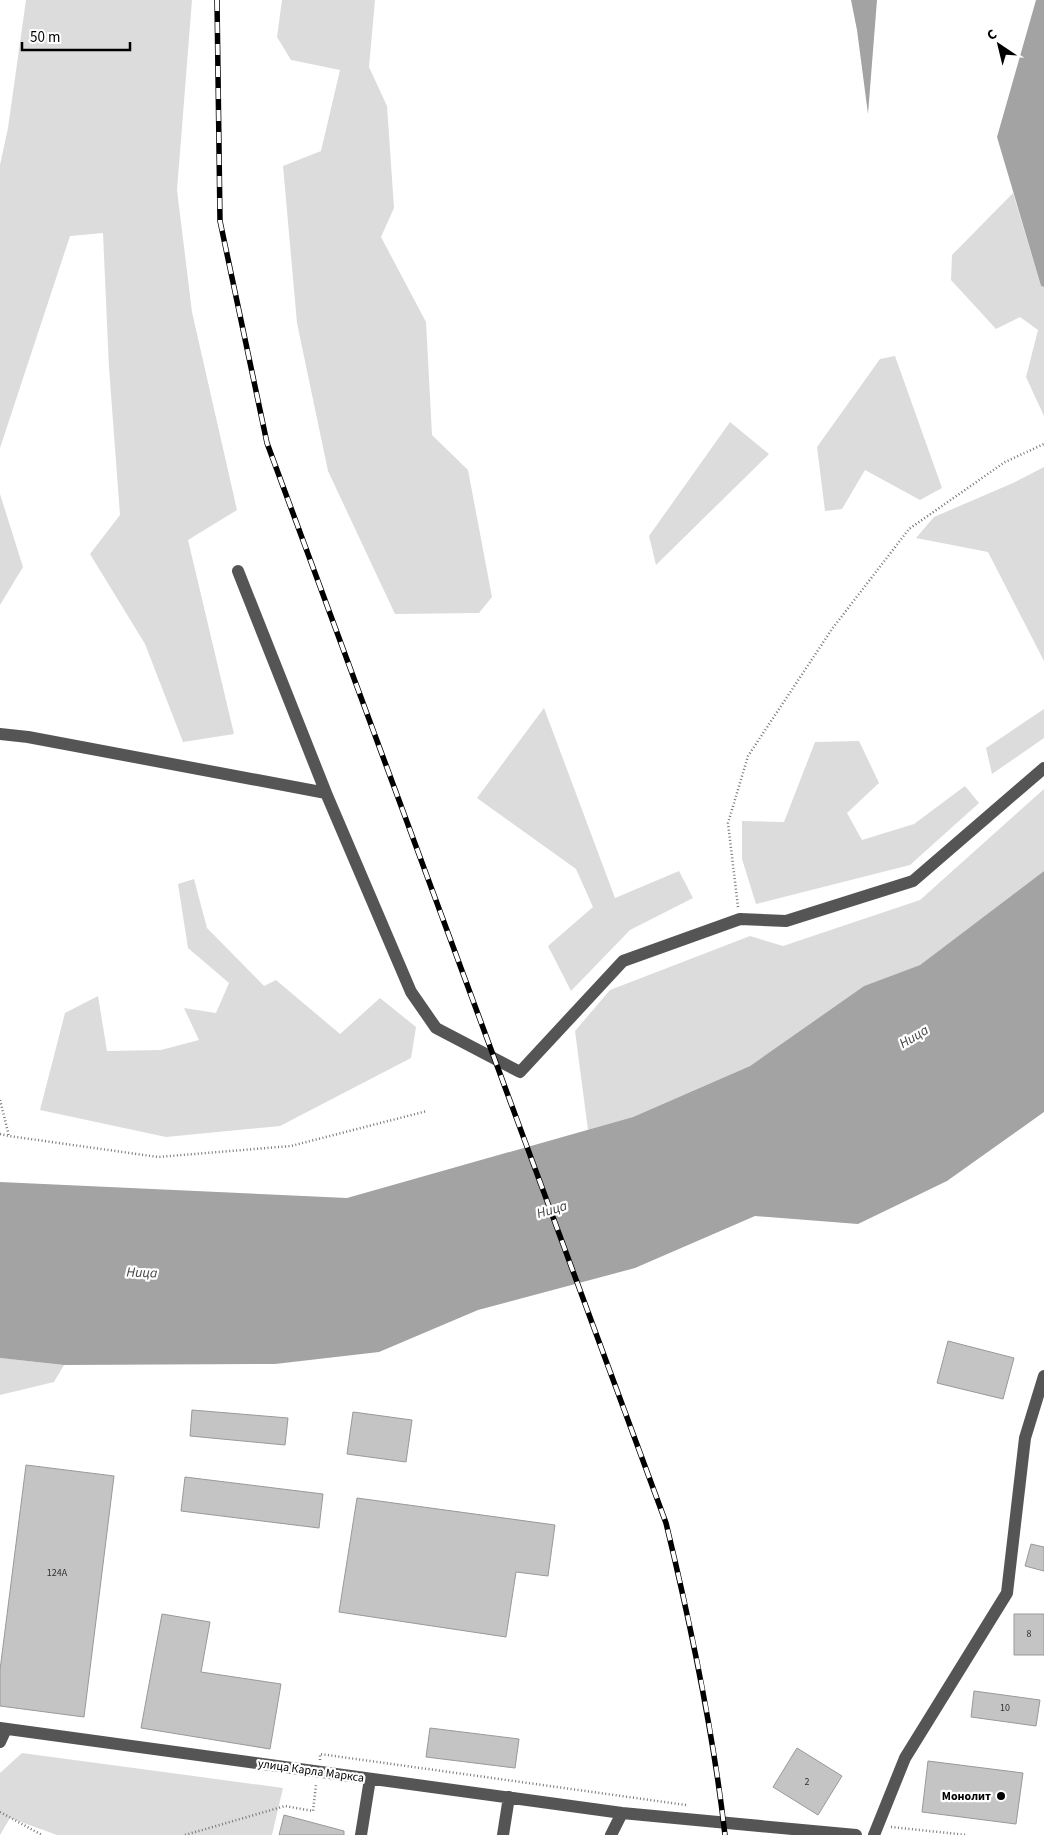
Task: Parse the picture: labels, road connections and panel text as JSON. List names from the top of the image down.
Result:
{
  "streets": {
    "street": ["улица Карла Маркса"]
  },
  "water": ["Ница"],
  "places": ["Монолит"],
  "house_numbers": [
    "124А",
    "8",
    "10",
    "2"
  ],
  "scale_bar": "50 m",
  "north": "top left"
}
